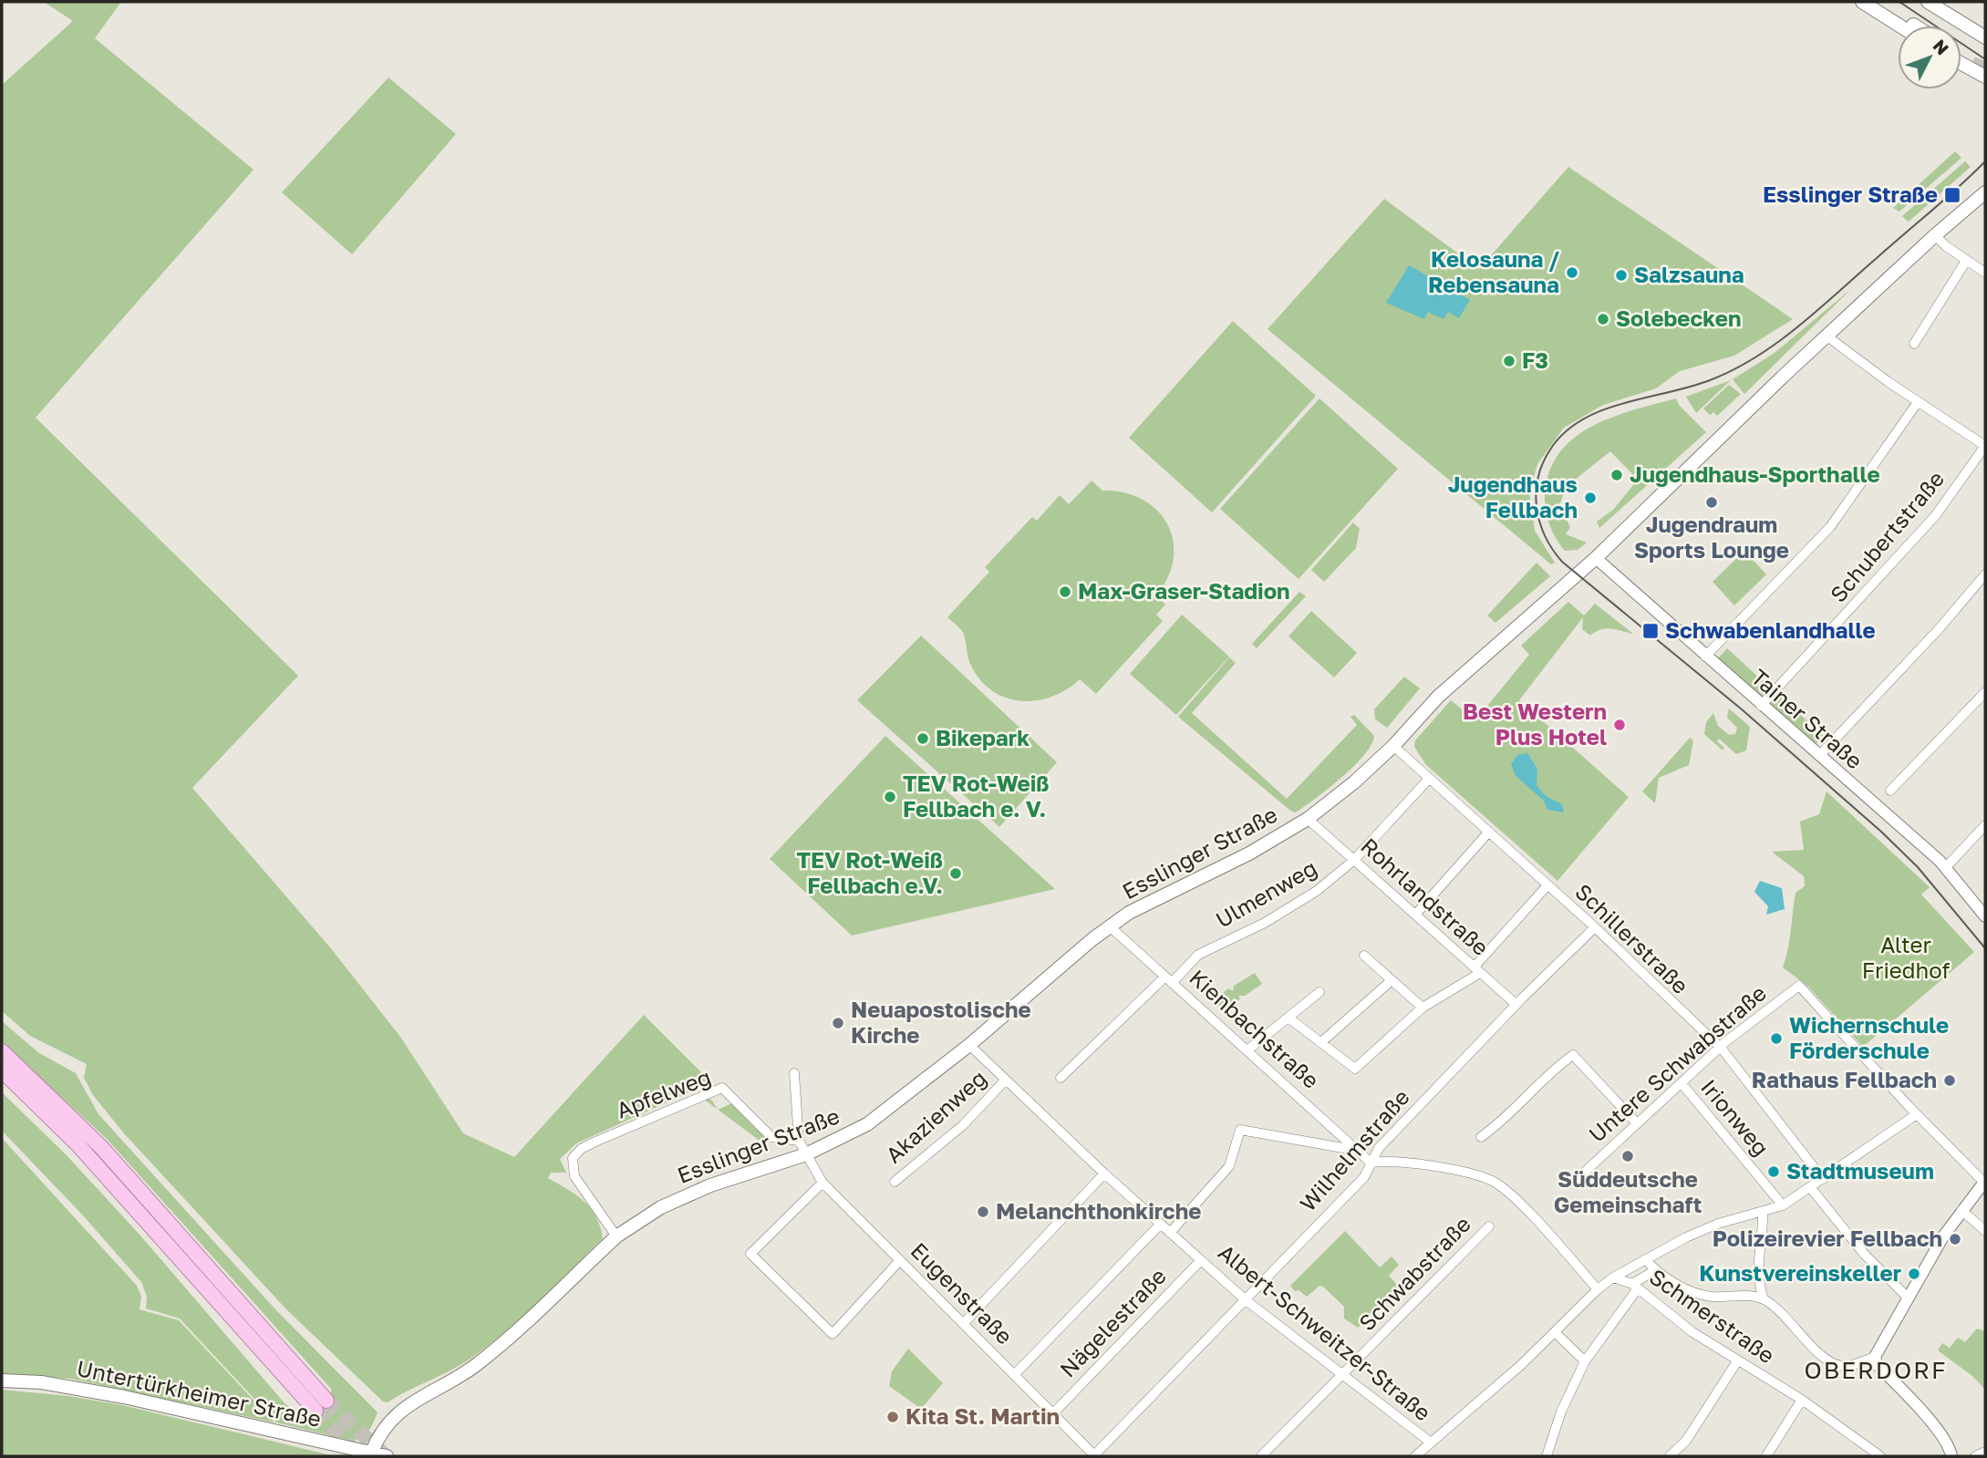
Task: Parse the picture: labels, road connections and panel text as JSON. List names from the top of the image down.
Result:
{
  "streets": {
    "main road": ["Esslinger Straße", "Untertürkheimer Straße"],
    "street": [
      "Schubertstraße",
      "Tainer Straße",
      "Ulmenweg",
      "Rohrlandstraße",
      "Schillerstraße",
      "Kienbachstraße",
      "Untere Schwabstraße",
      "Apfelweg",
      "Akazienweg",
      "Irionweg",
      "Wilhelmstraße",
      "Schwabstraße",
      "Eugenstraße",
      "Schmerstraße",
      "Nägelestraße",
      "Albert-Schweitzer-Straße"
    ]
  },
  "crossings": [
    ["Schubertstraße", "Tainer Straße"],
    ["Tainer Straße", "Esslinger Straße"],
    ["Esslinger Straße", "Rohrlandstraße"],
    ["Esslinger Straße", "Schillerstraße"],
    ["Esslinger Straße", "Kienbachstraße"],
    ["Esslinger Straße", "Apfelweg"],
    ["Esslinger Straße", "Eugenstraße"],
    ["Esslinger Straße", "Albert-Schweitzer-Straße"],
    ["Esslinger Straße", "Untertürkheimer Straße"],
    ["Ulmenweg", "Rohrlandstraße"],
    ["Ulmenweg", "Schillerstraße"],
    ["Ulmenweg", "Kienbachstraße"],
    ["Rohrlandstraße", "Wilhelmstraße"],
    ["Schillerstraße", "Untere Schwabstraße"],
    ["Schillerstraße", "Wilhelmstraße"],
    ["Kienbachstraße", "Wilhelmstraße"],
    ["Untere Schwabstraße", "Irionweg"],
    ["Akazienweg", "Albert-Schweitzer-Straße"],
    ["Wilhelmstraße", "Eugenstraße"],
    ["Wilhelmstraße", "Albert-Schweitzer-Straße"],
    ["Schwabstraße", "Albert-Schweitzer-Straße"],
    ["Eugenstraße", "Nägelestraße"],
    ["Nägelestraße", "Albert-Schweitzer-Straße"]
  ],
  "districts": ["OBERDORF"],
  "parks": ["Alter Friedhof"],
  "places": {
    "transit": ["Esslinger Straße", "Schwabenlandhalle"],
    "other": [
      "Kelosauna / Rebensauna",
      "Salzsauna",
      "Solebecken",
      "F3",
      "Jugendhaus-Sporthalle",
      "Jugendhaus Fellbach",
      "Jugendraum Sports Lounge",
      "Max-Graser-Stadion",
      "Best Western Plus Hotel",
      "Bikepark",
      "TEV Rot-Weiß Fellbach e. V.",
      "TEV Rot-Weiß Fellbach e.V.",
      "Neuapostolische Kirche",
      "Wichernschule Förderschule",
      "Rathaus Fellbach",
      "Süddeutsche Gemeinschaft",
      "Stadtmuseum",
      "Melanchthonkirche",
      "Polizeirevier Fellbach",
      "Kunstvereinskeller",
      "Kita St. Martin"
    ]
  },
  "north": "top right"
}
